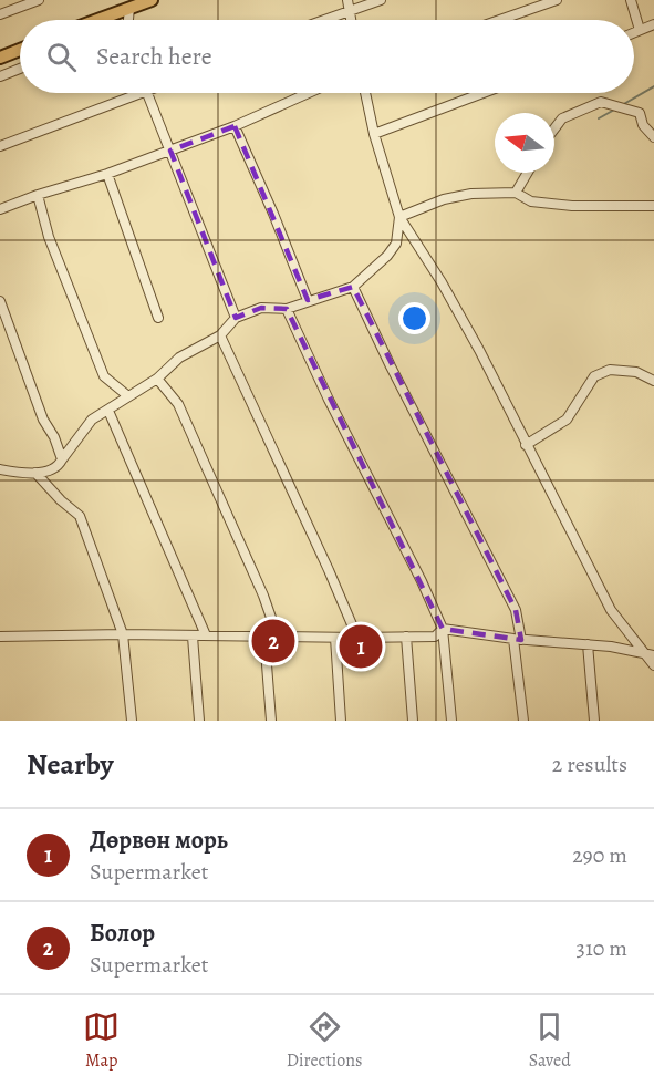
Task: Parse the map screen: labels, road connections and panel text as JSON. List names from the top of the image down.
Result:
{
  "north": "left",
  "page": {
    "search": "Search here",
    "pins": ["2", "1"],
    "heading": ["Nearby", "2 results"],
    "list": [
      {
        "mark": "1",
        "name": "Дөрвөн морь",
        "note": "Supermarket",
        "value": "290 m"
      },
      {
        "mark": "2",
        "name": "Болор",
        "note": "Supermarket",
        "value": "310 m"
      }
    ],
    "nav": ["Map", "Directions", "Saved"]
  }
}
